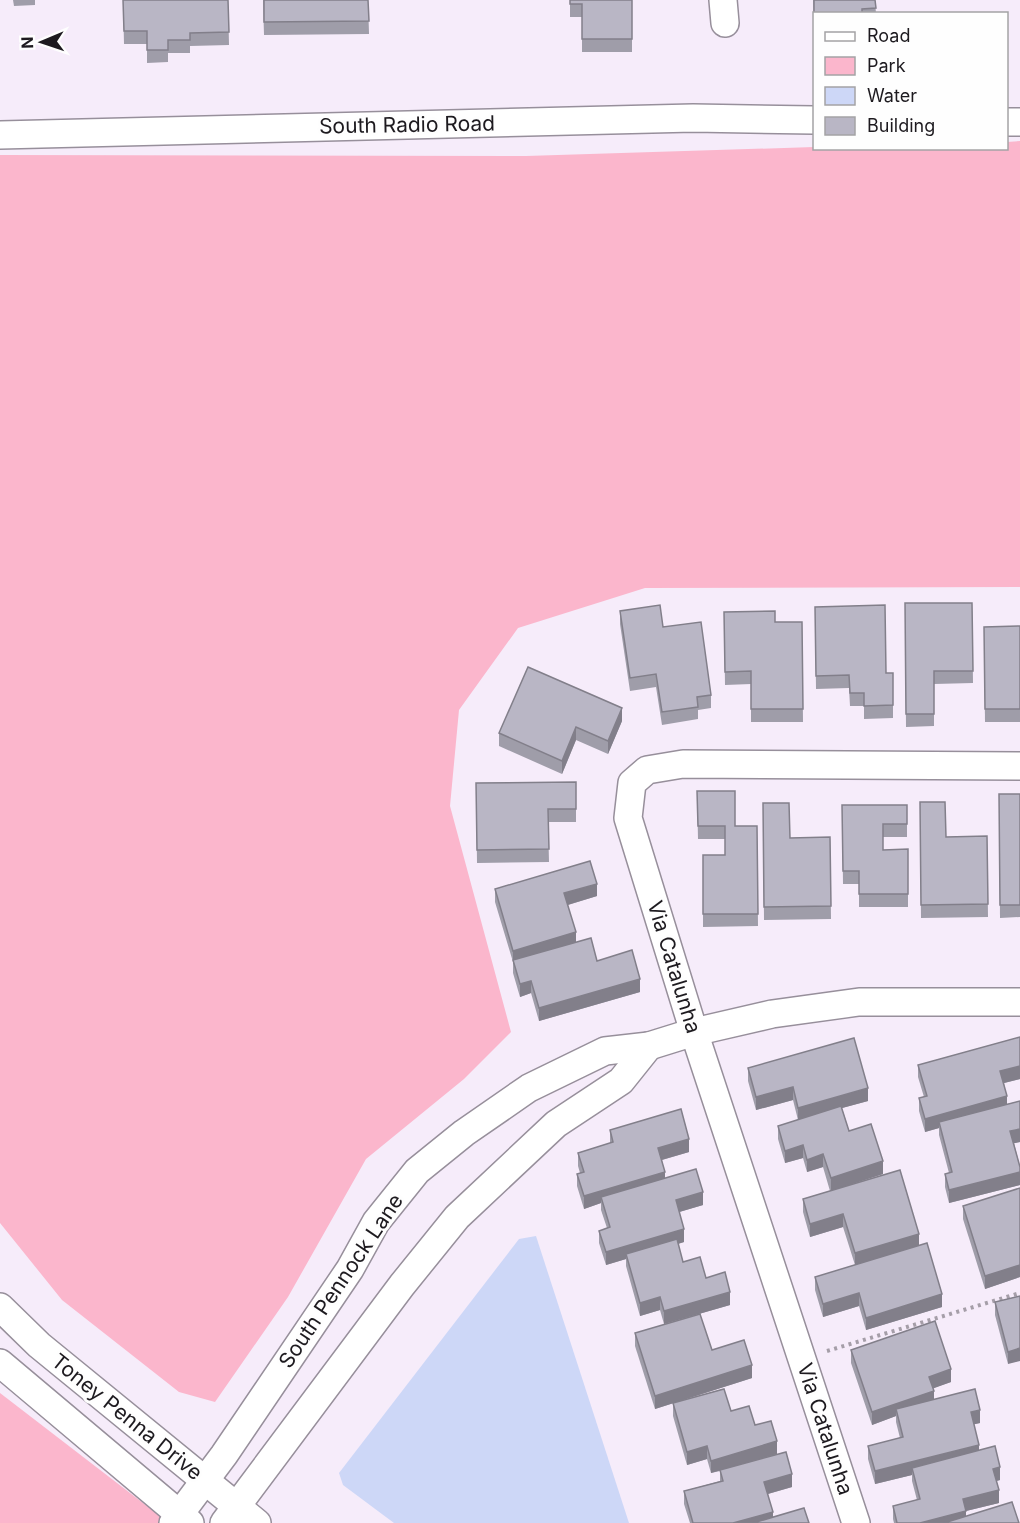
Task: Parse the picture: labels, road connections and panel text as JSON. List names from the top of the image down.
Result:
{
  "streets": {
    "street": [
      "South Radio Road",
      "Via Catalunha",
      "South Pennock Lane",
      "Toney Penna Drive"
    ]
  },
  "crossings": [
    ["Via Catalunha", "South Pennock Lane"],
    ["South Pennock Lane", "Toney Penna Drive"]
  ],
  "legend": [
    "Road",
    "Park",
    "Water",
    "Building"
  ],
  "north": "left"
}
